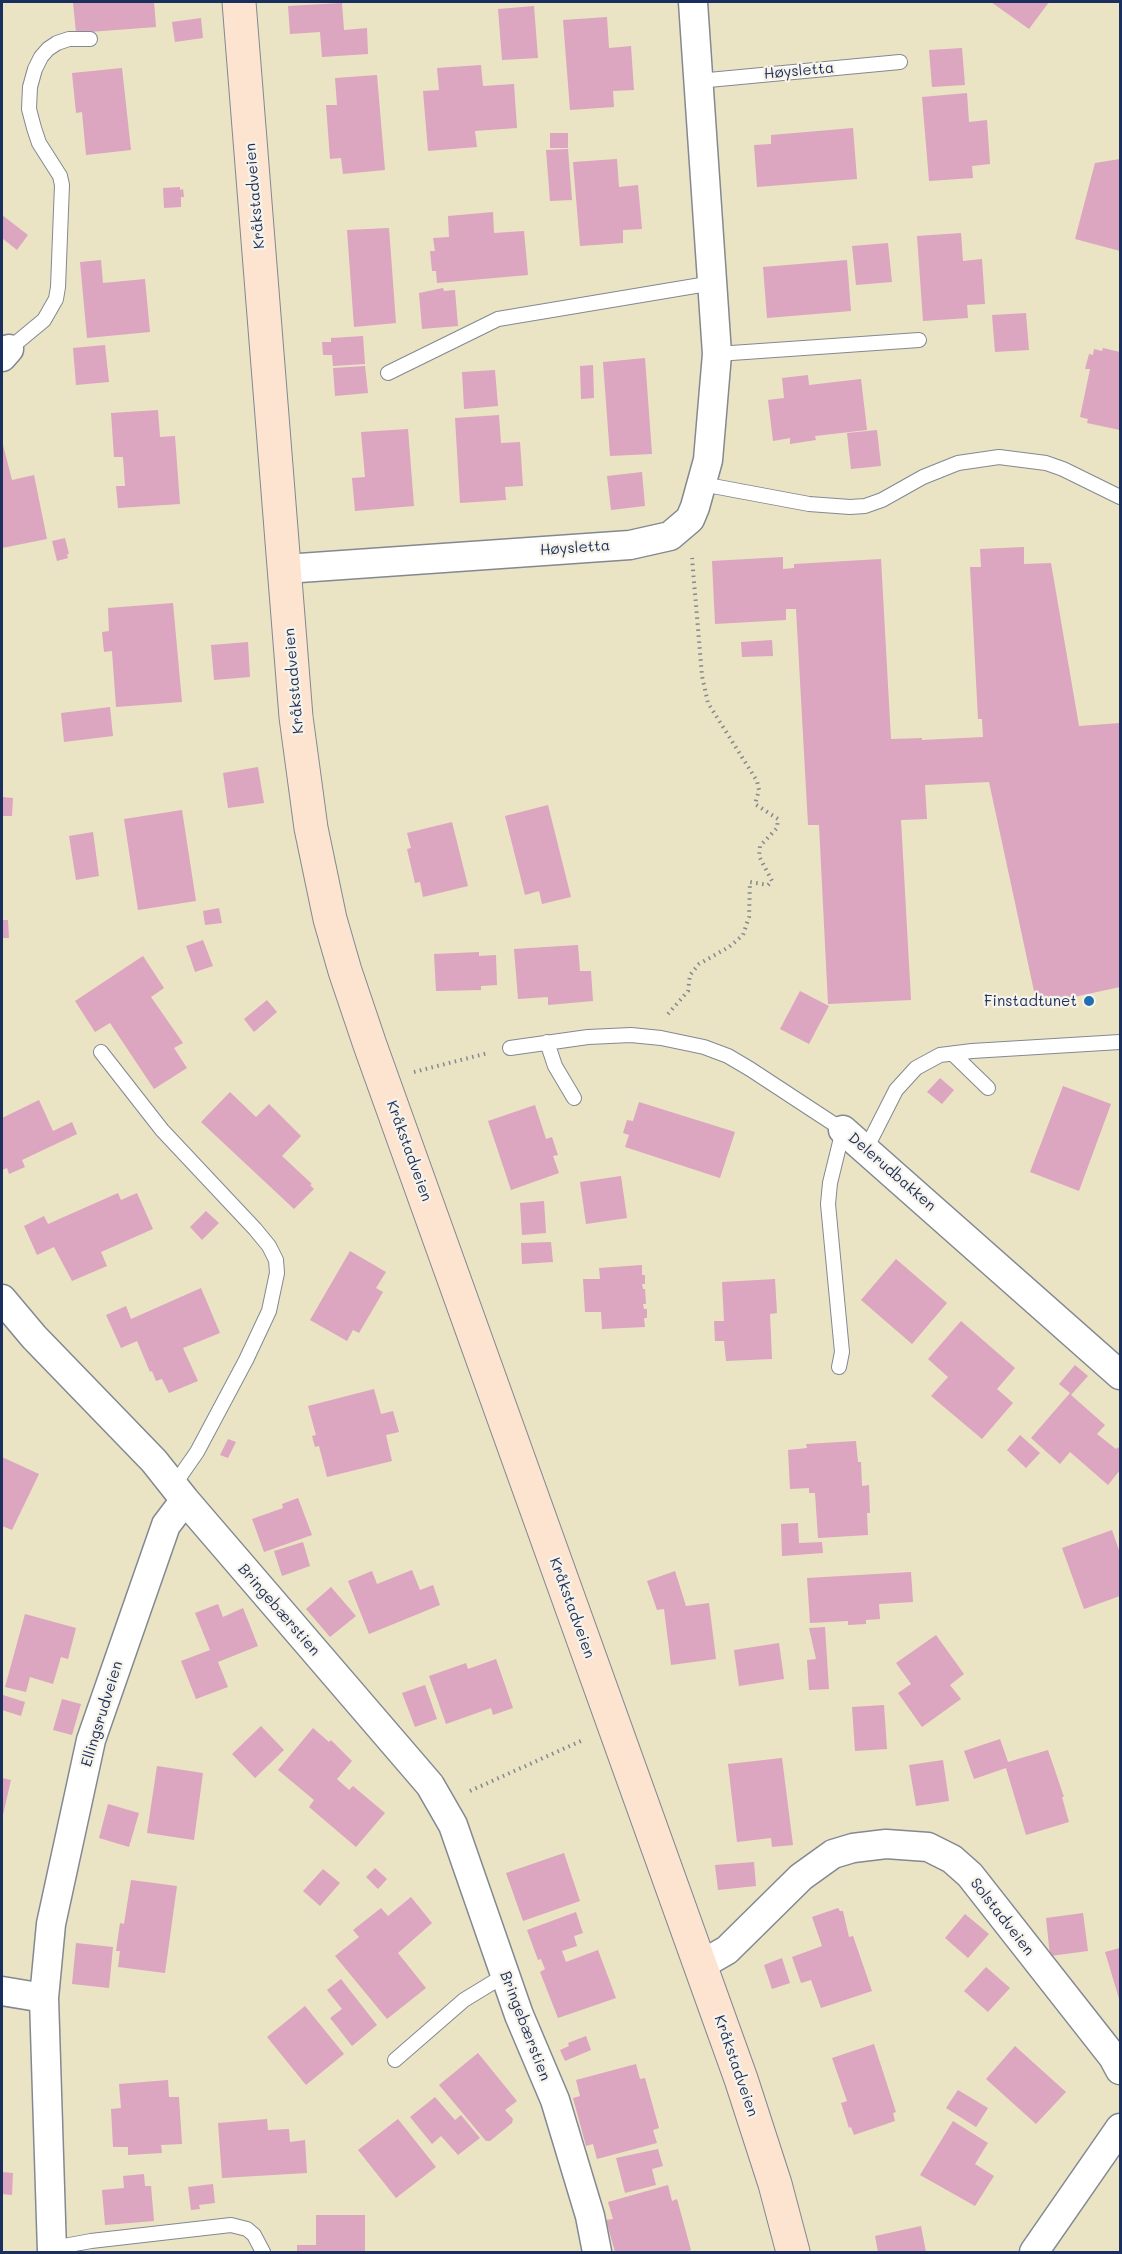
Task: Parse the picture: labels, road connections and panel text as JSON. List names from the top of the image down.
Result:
{
  "streets": {
    "main road": ["Kråkstadveien"],
    "street": [
      "Høysletta",
      "Delerudbakken",
      "Bringebærstien",
      "Ellingsrudveien",
      "Solstadveien"
    ]
  },
  "crossings": [
    ["Høysletta", "Kråkstadveien"],
    ["Kråkstadveien", "Solstadveien"],
    ["Bringebærstien", "Ellingsrudveien"]
  ],
  "places": ["Finstadtunet"]
}
